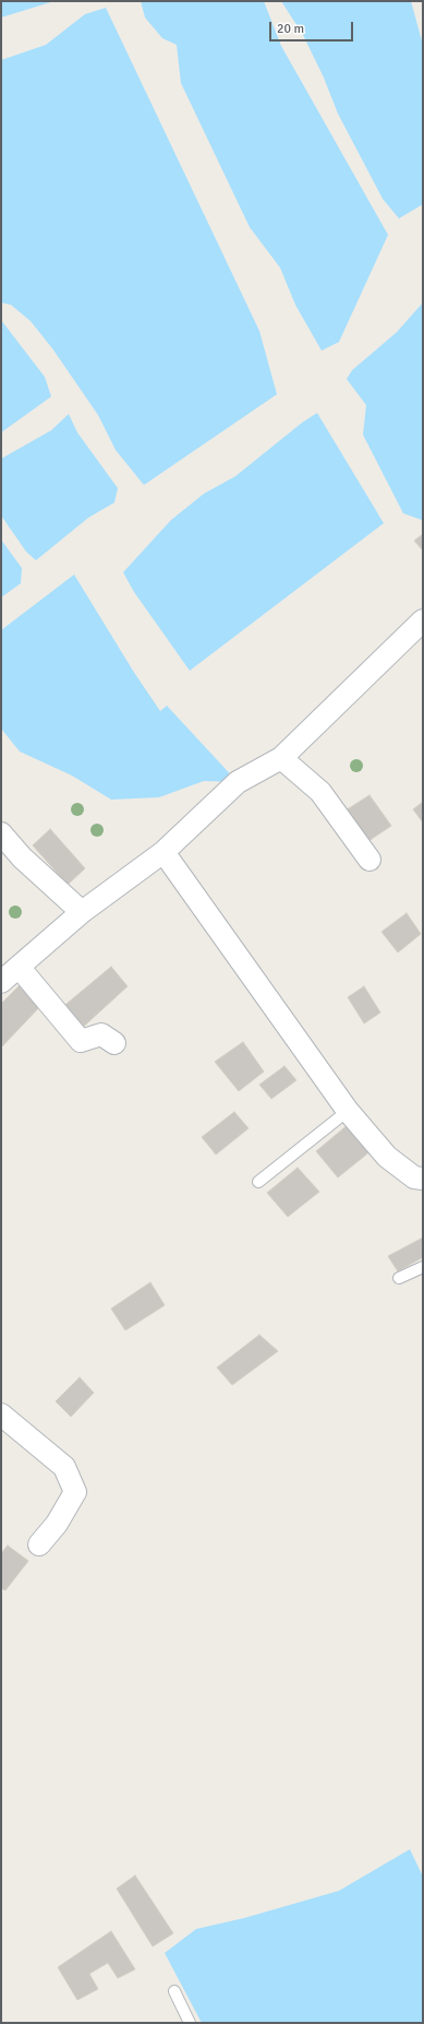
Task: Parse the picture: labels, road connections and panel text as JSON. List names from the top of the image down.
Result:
{
  "scale_bar": "20 m"
}
